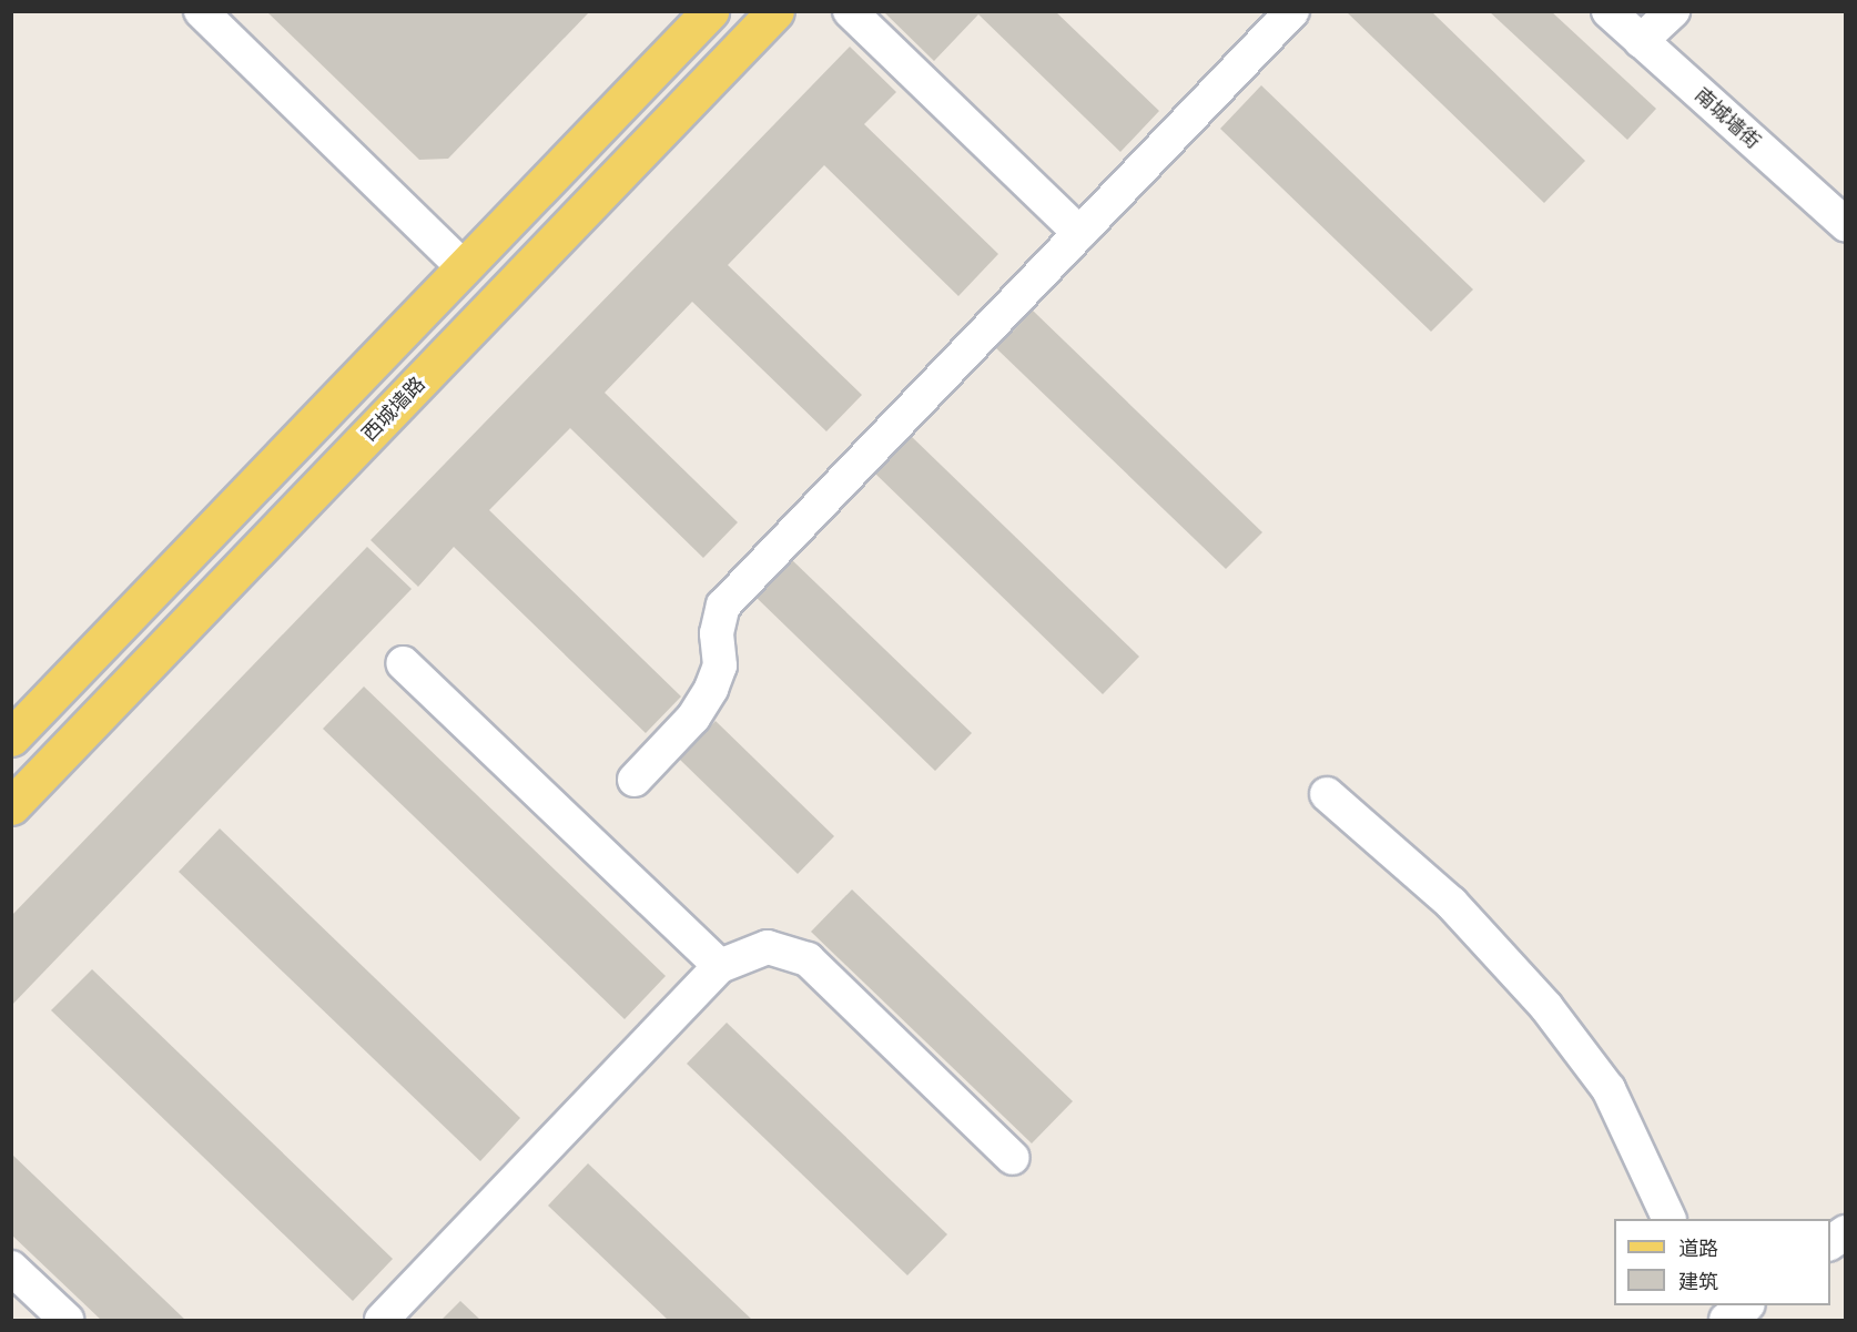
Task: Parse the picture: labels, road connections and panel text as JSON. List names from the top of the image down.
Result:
{
  "streets": {
    "main road": ["西城墙路"],
    "street": ["南城墙街"]
  },
  "legend": ["道路", "建筑"]
}
